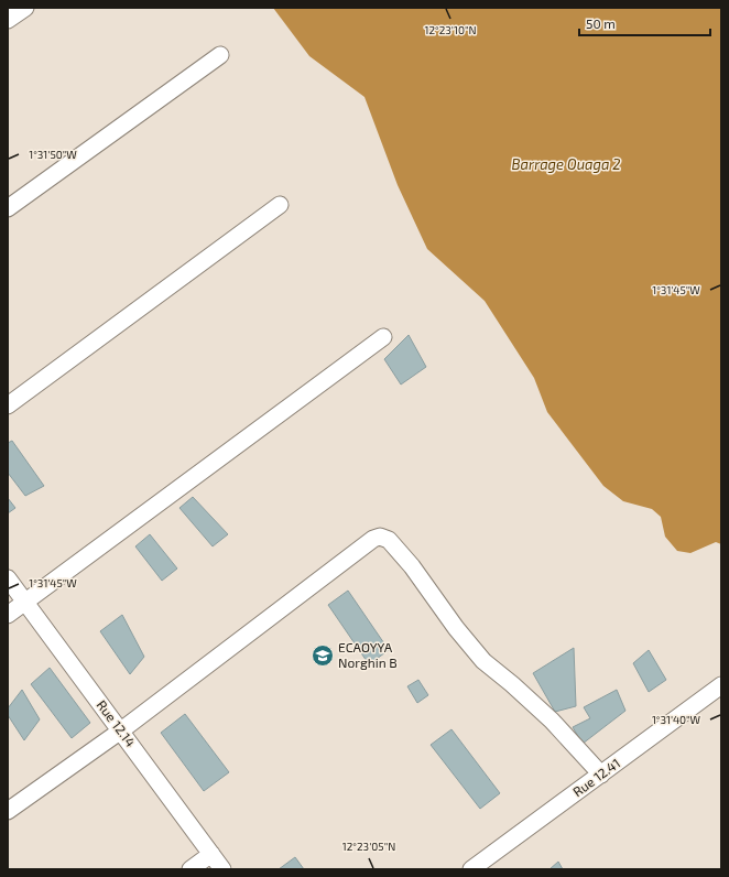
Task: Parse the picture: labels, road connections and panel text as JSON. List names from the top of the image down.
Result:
{
  "streets": {
    "street": ["Rue 12.14", "Rue 12.41"]
  },
  "water": ["Barrage Ouaga 2"],
  "places": {
    "school or university": ["ECAOYYA Norghin B"]
  },
  "scale_bar": "50 m",
  "coordinates": [
    "12°23'10\"N",
    "1°31'50\"W",
    "1°31'45\"W",
    "1°31'40\"W",
    "12°23'05\"N"
  ]
}
